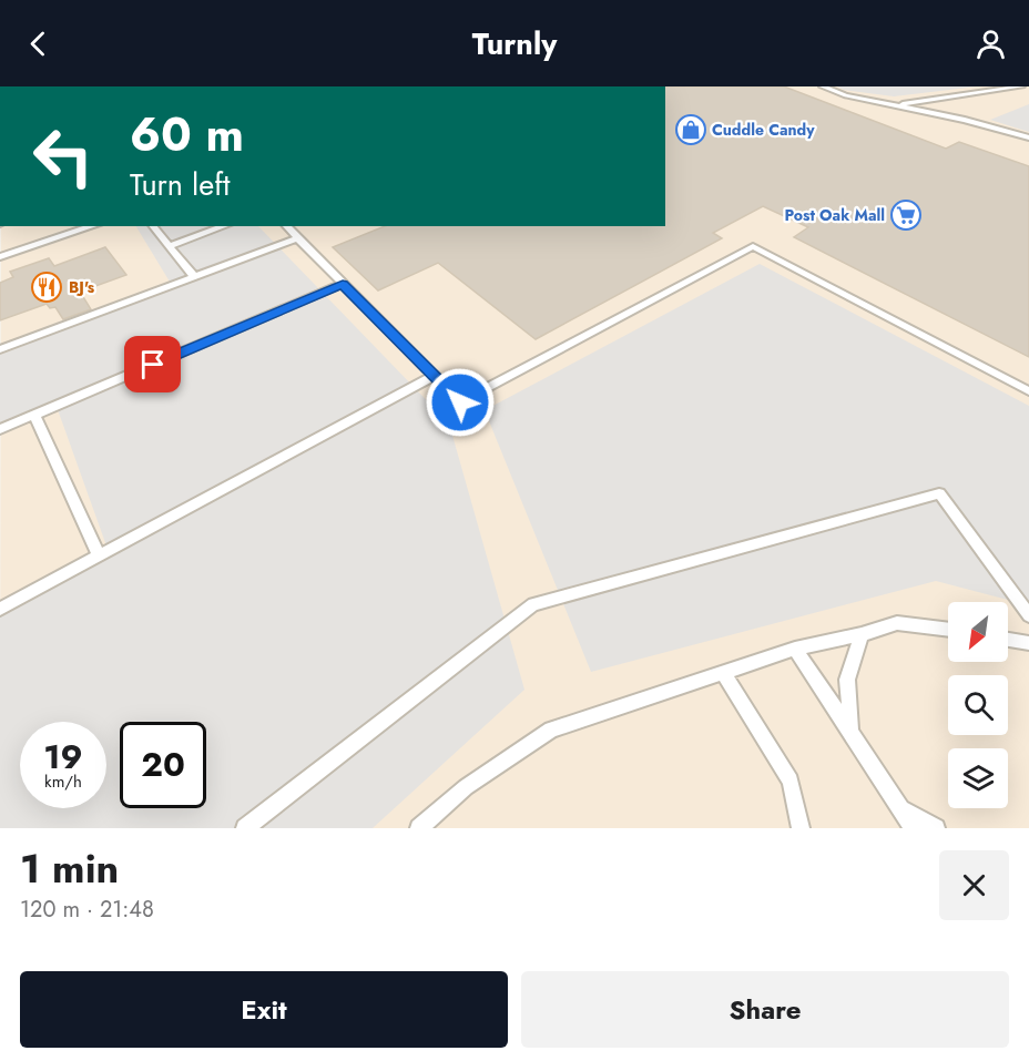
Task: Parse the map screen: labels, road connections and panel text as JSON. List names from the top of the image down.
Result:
{
  "places": {
    "shop": ["Cuddle Candy"],
    "supermarket": ["Post Oak Mall"],
    "restaurant": ["BJ's"]
  },
  "north": "bottom left",
  "page": {
    "header": "Turnly",
    "turn": ["60 m", "Turn left"],
    "speed": "19 km/h",
    "limit": "20",
    "heading": ["1 min", "120 m · 21:48"],
    "buttons": ["Exit", "Share"]
  }
}
